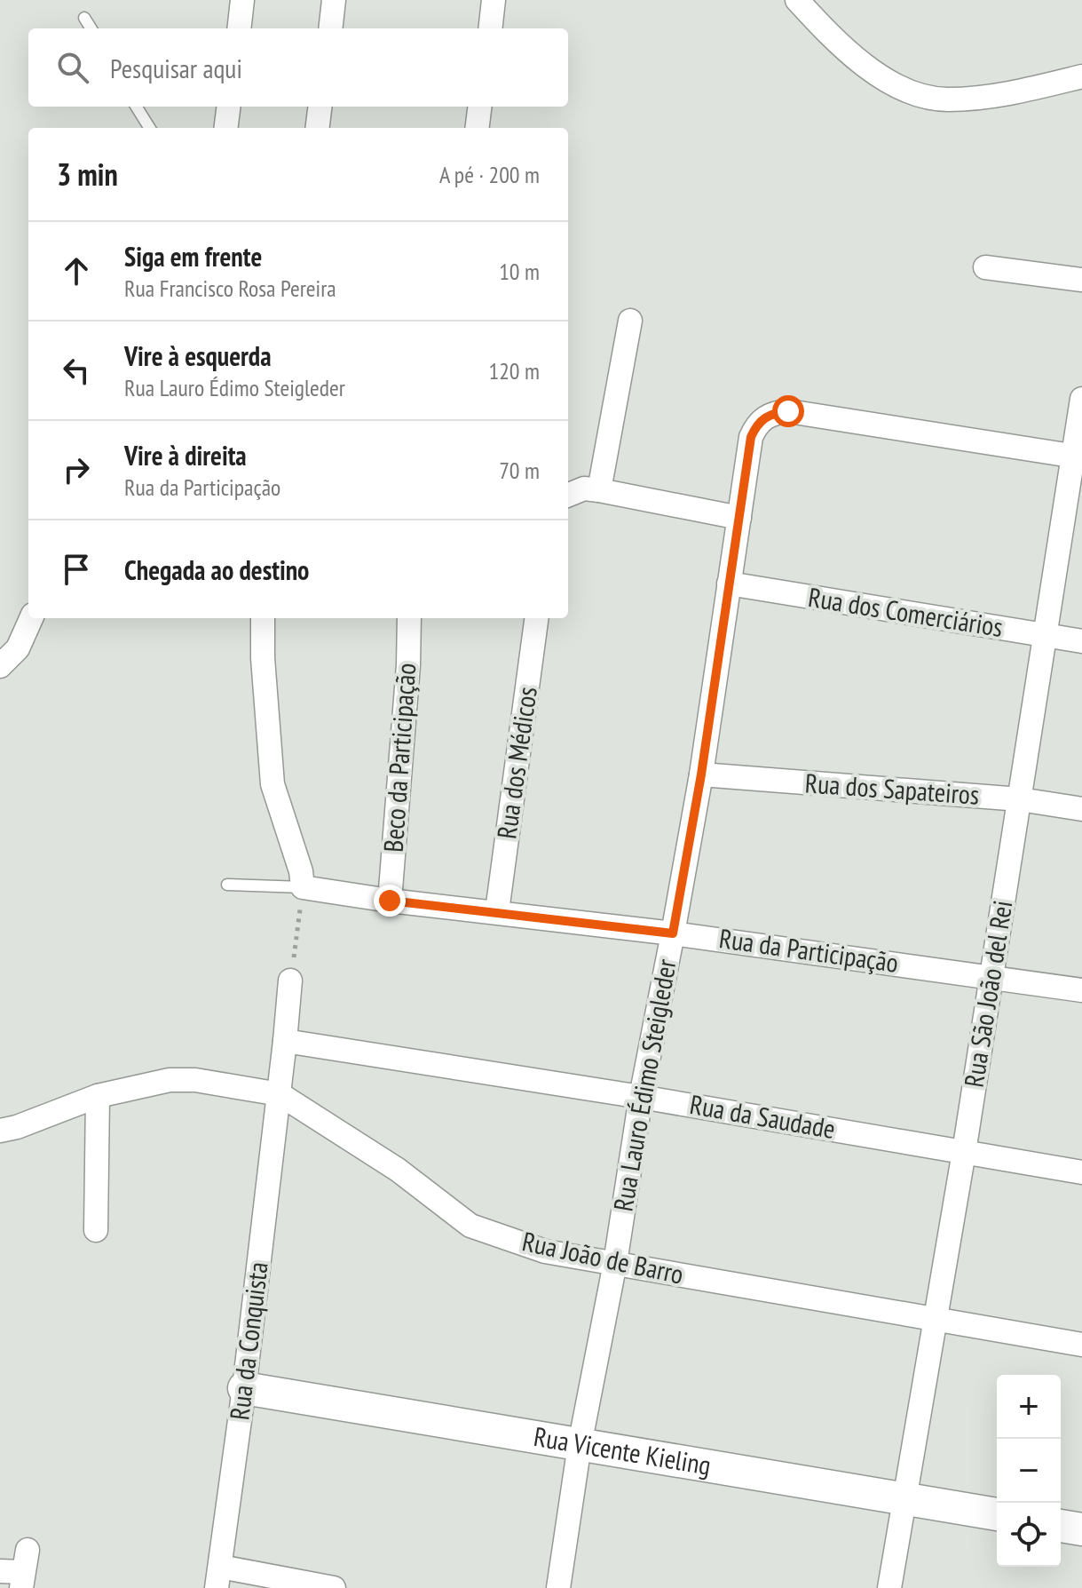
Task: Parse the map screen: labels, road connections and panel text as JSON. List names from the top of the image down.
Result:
{
  "streets": {
    "street": [
      "Rua dos Comerciários",
      "Beco da Participação",
      "Rua dos Médicos",
      "Rua dos Sapateiros",
      "Rua da Participação",
      "Rua São João del Rei",
      "Rua Lauro Édimo Steigleder",
      "Rua da Saudade",
      "Rua João de Barro",
      "Rua da Conquista",
      "Rua Vicente Kieling"
    ]
  },
  "crossings": [
    ["Rua dos Comerciários", "Rua São João del Rei"],
    ["Rua dos Comerciários", "Rua Lauro Édimo Steigleder"],
    ["Beco da Participação", "Rua da Participação"],
    ["Rua dos Médicos", "Rua da Participação"],
    ["Rua dos Sapateiros", "Rua São João del Rei"],
    ["Rua dos Sapateiros", "Rua Lauro Édimo Steigleder"],
    ["Rua da Participação", "Rua São João del Rei"],
    ["Rua da Participação", "Rua Lauro Édimo Steigleder"],
    ["Rua São João del Rei", "Rua Lauro Édimo Steigleder"],
    ["Rua São João del Rei", "Rua da Saudade"],
    ["Rua São João del Rei", "Rua João de Barro"],
    ["Rua São João del Rei", "Rua Vicente Kieling"],
    ["Rua Lauro Édimo Steigleder", "Rua da Saudade"],
    ["Rua Lauro Édimo Steigleder", "Rua João de Barro"],
    ["Rua Lauro Édimo Steigleder", "Rua Vicente Kieling"],
    ["Rua João de Barro", "Rua da Conquista"],
    ["Rua da Conquista", "Rua Vicente Kieling"]
  ],
  "page": {
    "search": "Pesquisar aqui",
    "heading": ["3 min", "A pé · 200 m"],
    "list": [
      ["Siga em frente", "Rua Francisco Rosa Pereira", "10 m"],
      ["Vire à esquerda", "Rua Lauro Édimo Steigleder", "120 m"],
      ["Vire à direita", "Rua da Participação", "70 m"],
      "Chegada ao destino"
    ],
    "map_buttons": ["+", "−"]
  }
}
